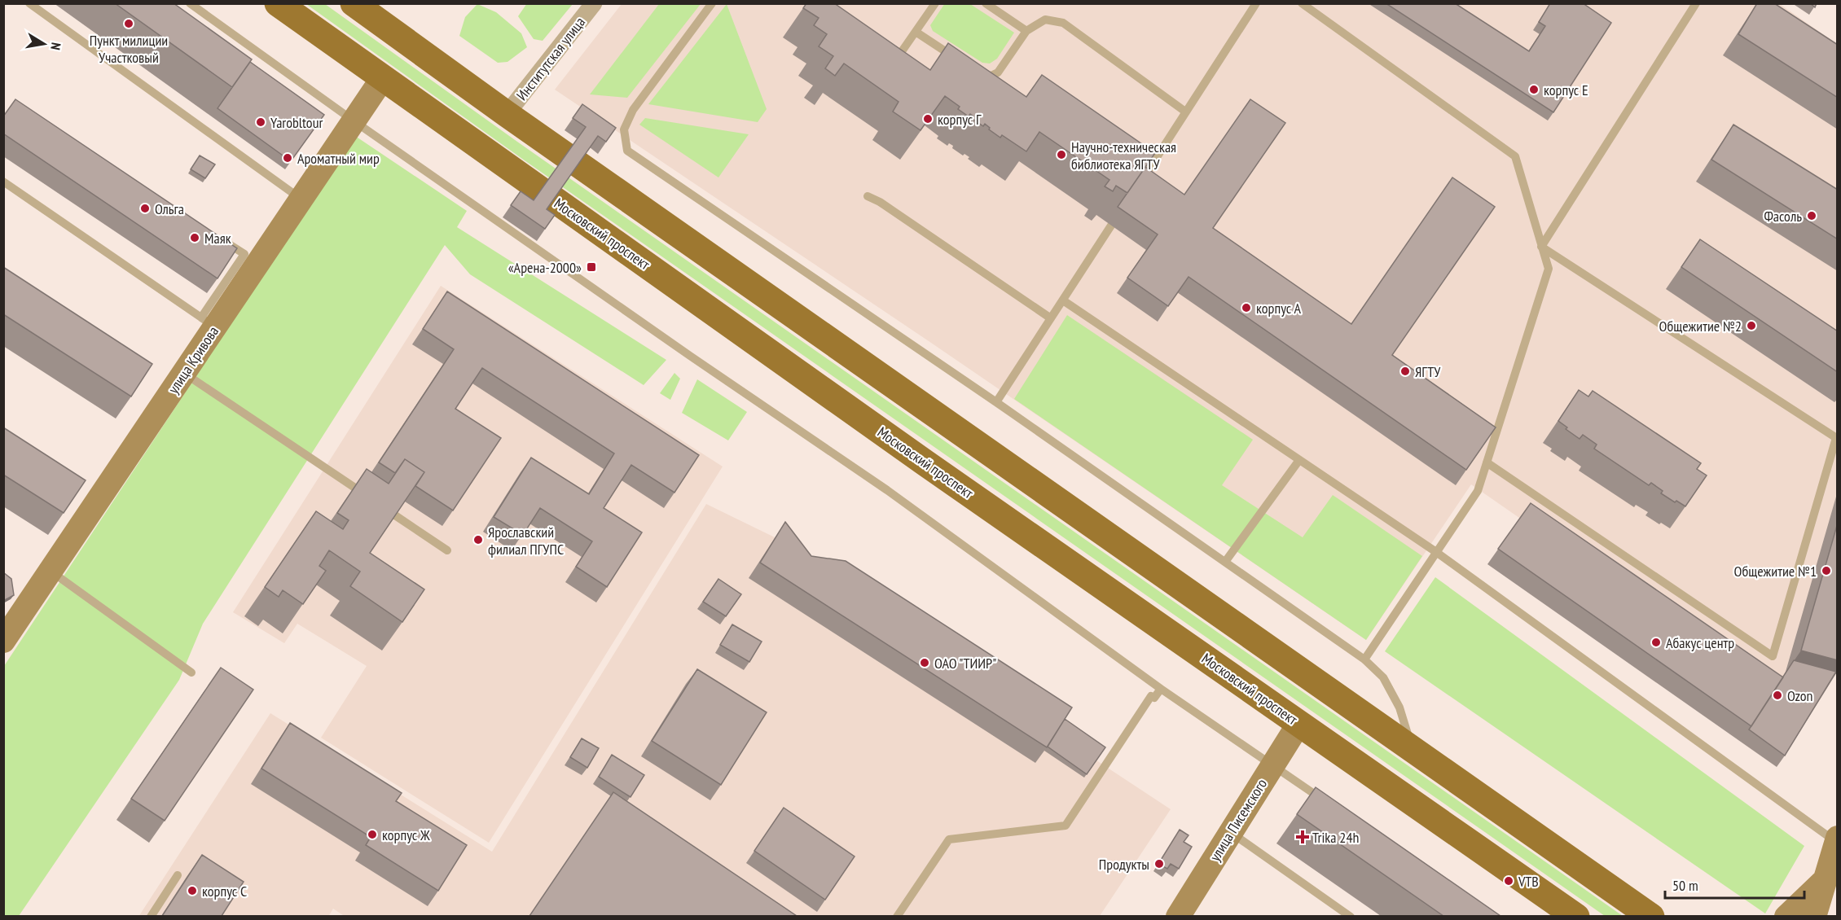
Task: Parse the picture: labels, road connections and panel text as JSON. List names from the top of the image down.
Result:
{
  "streets": {
    "main road": ["Московский проспект"],
    "street": ["Институтская улица", "улица Кривова", "улица Писемского"]
  },
  "crossings": [
    ["Московский проспект", "улица Кривова"],
    ["Московский проспект", "улица Писемского"]
  ],
  "places": {
    "other": [
      "Пункт милиции Участковый",
      "корпус Е",
      "корпус Г",
      "Yarobltour",
      "Научно-техническая библиотека ЯГТУ",
      "Ароматный мир",
      "Ольга",
      "Фасоль",
      "Маяк",
      "корпус А",
      "Общежитие №2",
      "ЯГТУ",
      "Ярославский филиал ПГУПС",
      "Общежитие №1",
      "Абакус центр",
      "ОАО \"ТИИР\"",
      "Ozon",
      "корпус Ж",
      "Продукты",
      "VTB",
      "корпус С"
    ],
    "transit": ["«Арена-2000»"],
    "health": ["Trika 24h"]
  },
  "scale_bar": "50 m",
  "north": "right"
}
